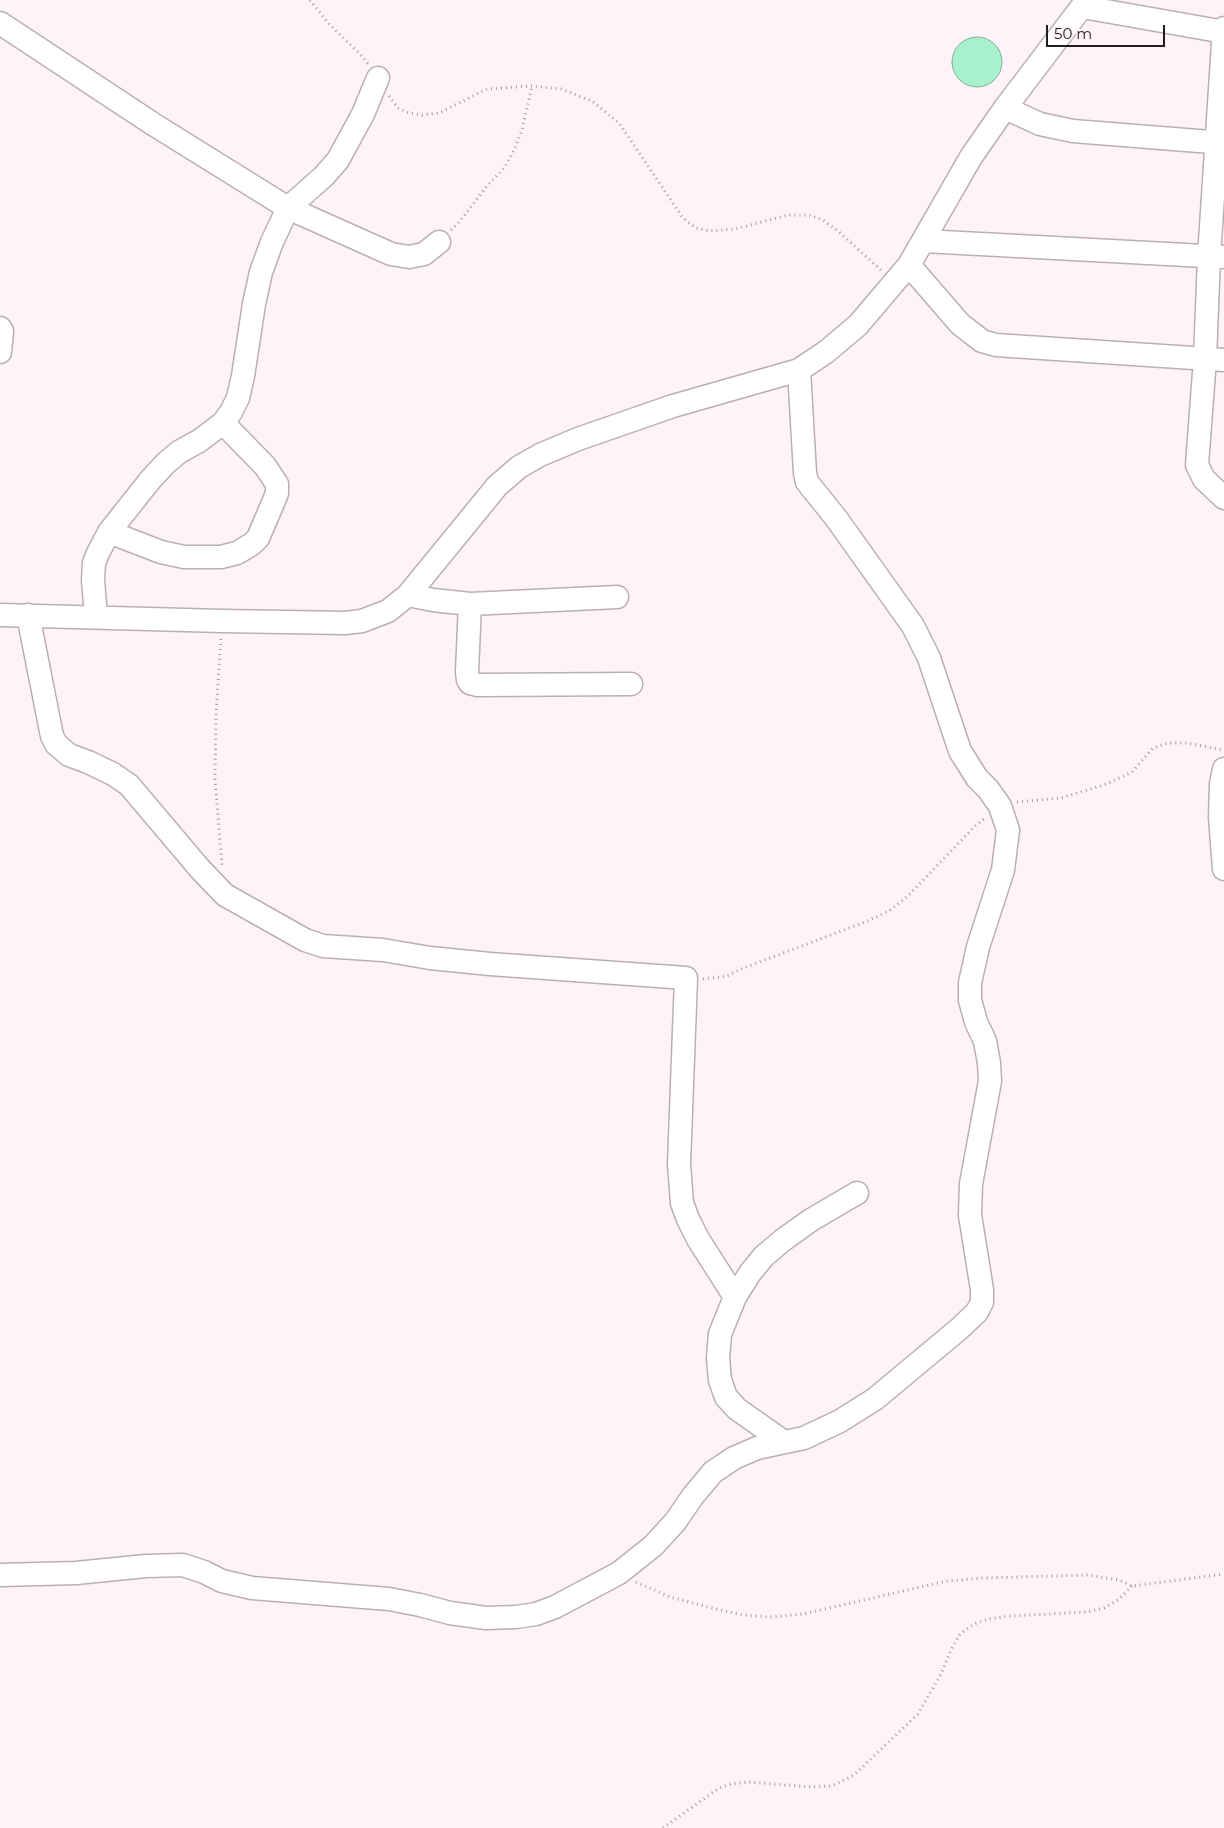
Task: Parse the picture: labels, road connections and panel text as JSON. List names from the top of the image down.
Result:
{
  "scale_bar": "50 m"
}
